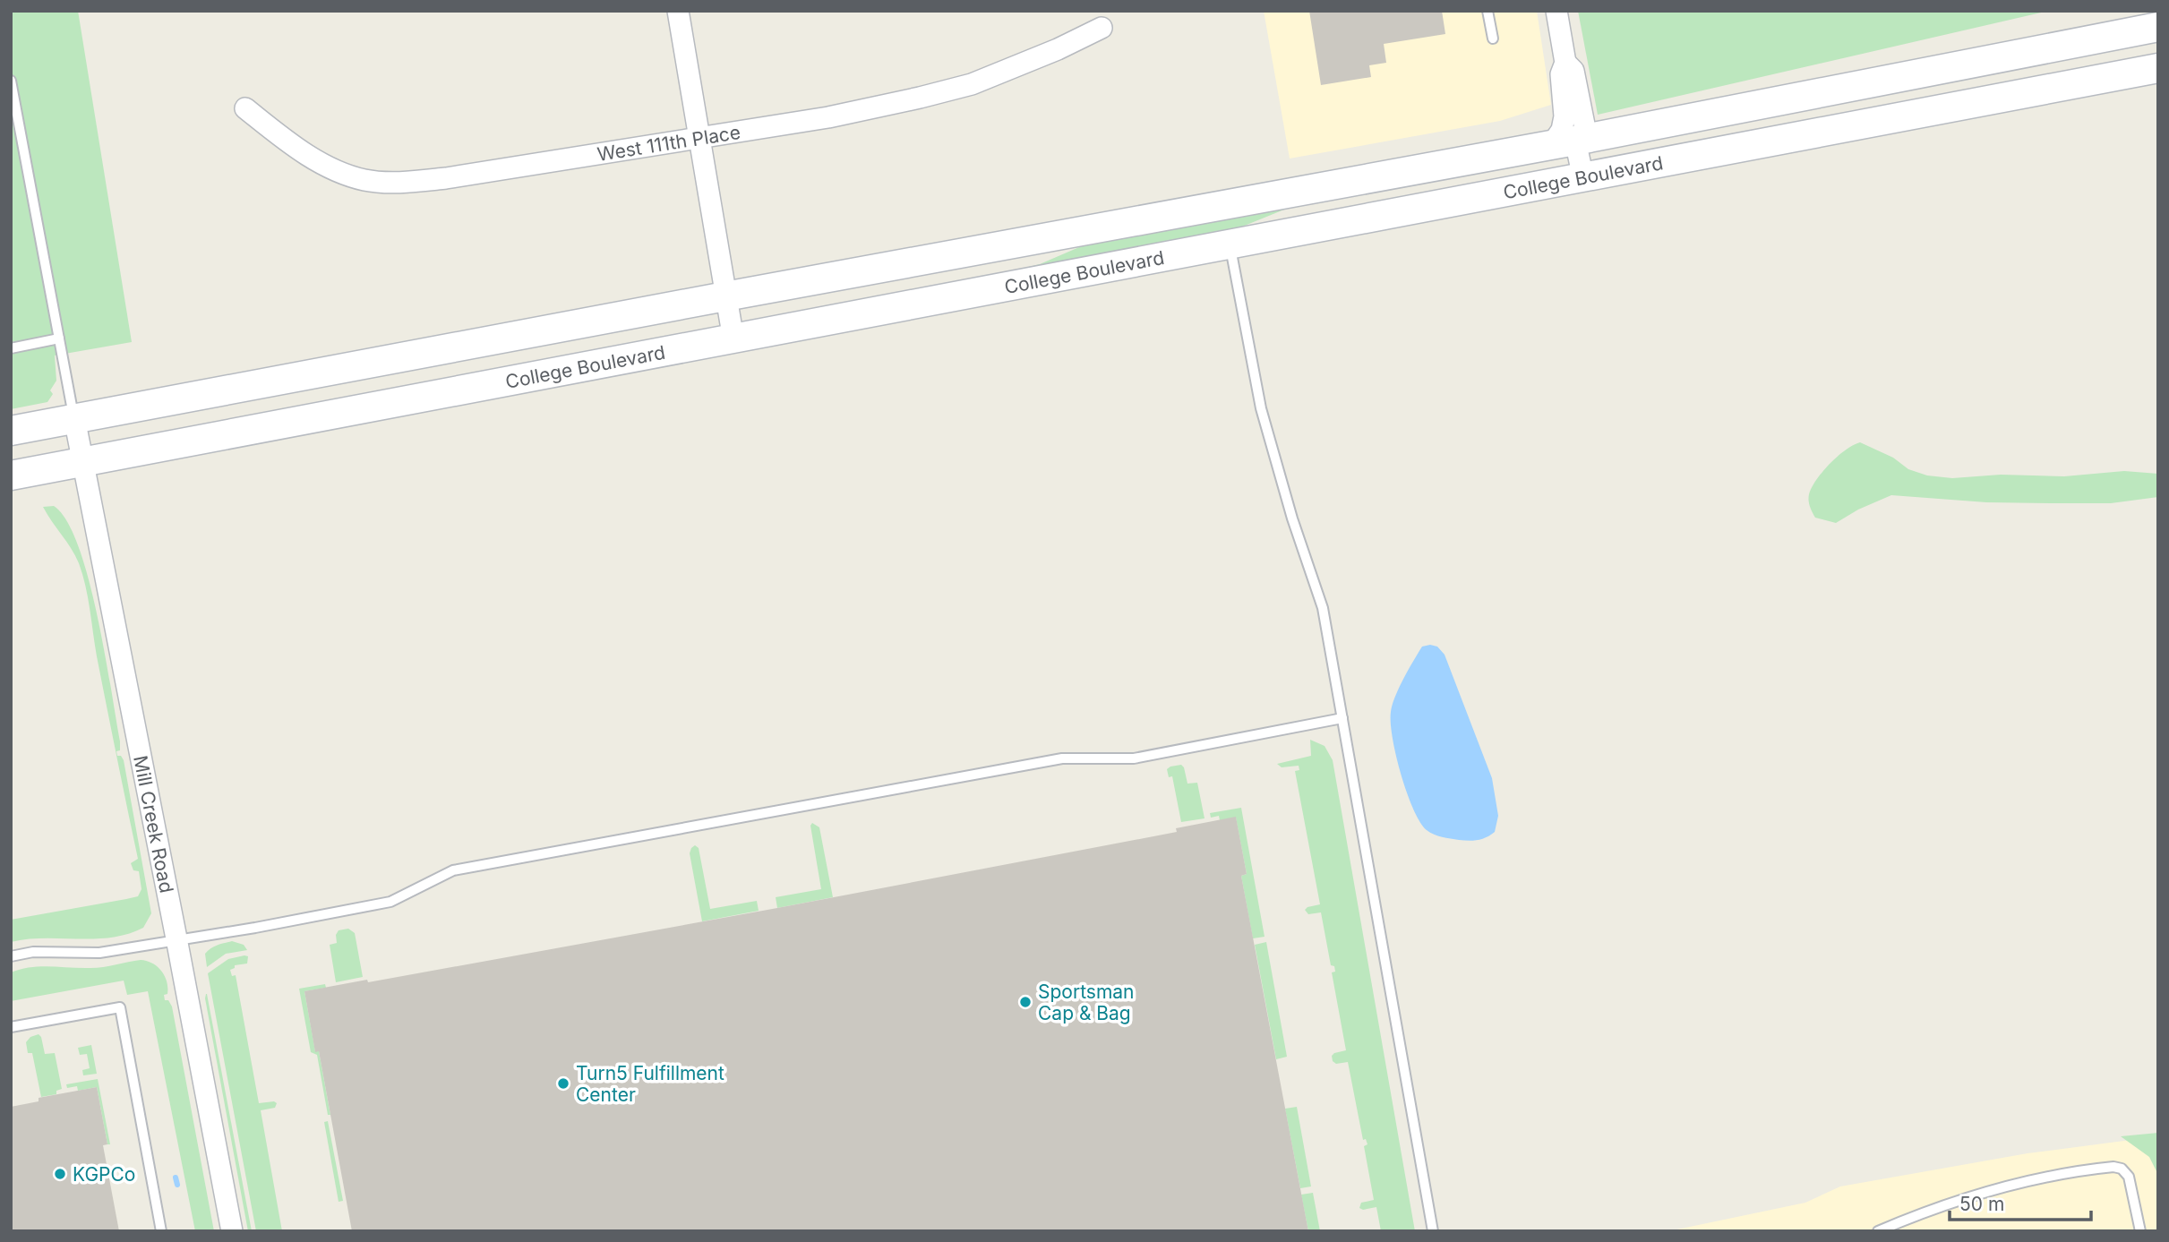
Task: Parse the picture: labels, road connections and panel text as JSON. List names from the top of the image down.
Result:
{
  "streets": {
    "main road": ["College Boulevard"],
    "street": ["West 111th Place", "Mill Creek Road"]
  },
  "crossings": [
    ["College Boulevard", "Mill Creek Road"]
  ],
  "places": ["Sportsman Cap & Bag", "Turn5 Fulfillment Center", "KGPCo"],
  "scale_bar": "50 m"
}
